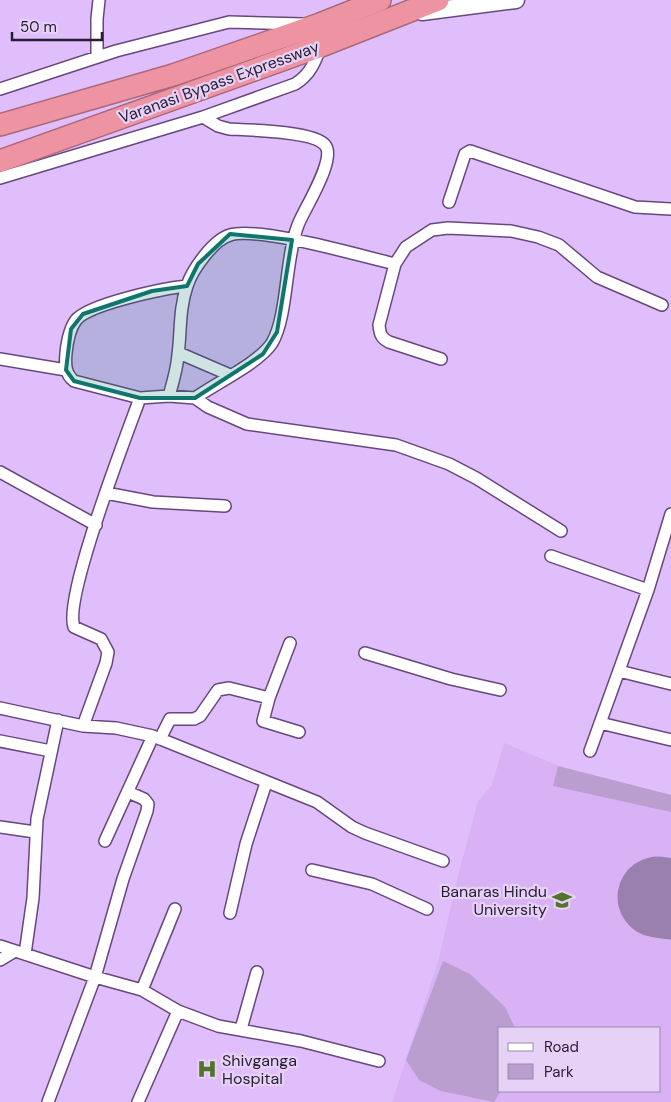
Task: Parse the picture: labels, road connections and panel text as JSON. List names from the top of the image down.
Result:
{
  "streets": {
    "highway": ["Varanasi Bypass Expressway"]
  },
  "places": {
    "school or university": ["Banaras Hindu University"],
    "hospital": ["Shivganga Hospital"]
  },
  "legend": ["Road", "Park"],
  "scale_bar": "50 m"
}
